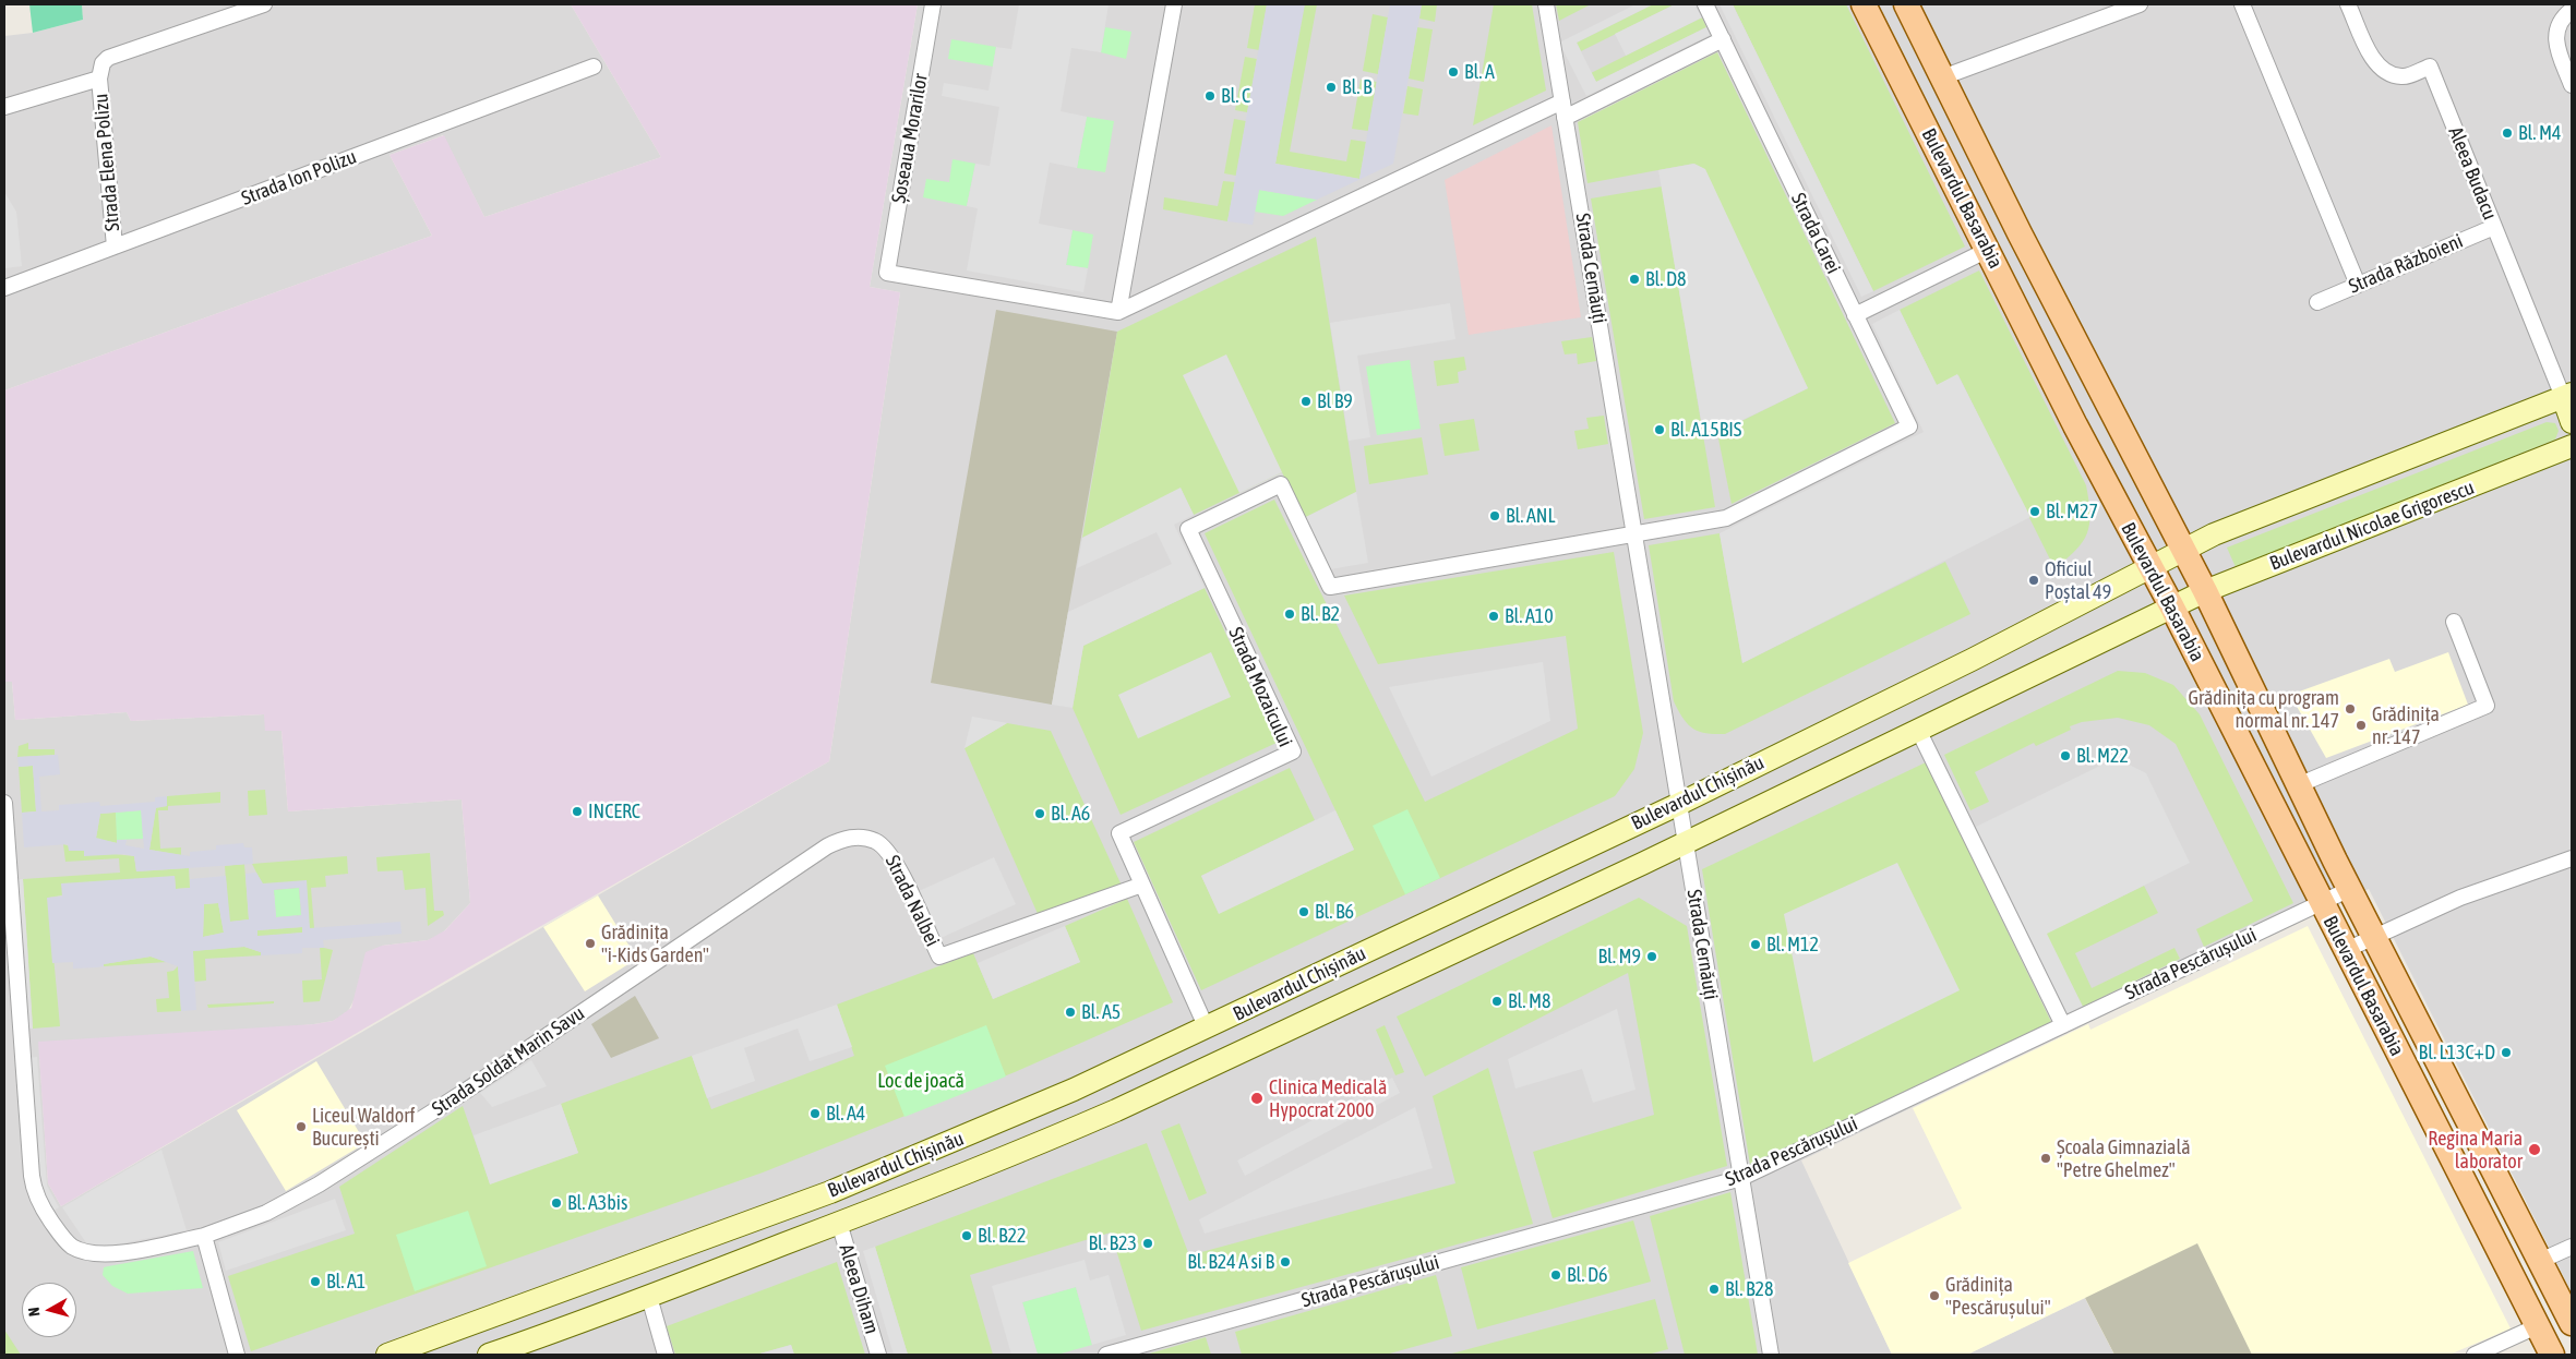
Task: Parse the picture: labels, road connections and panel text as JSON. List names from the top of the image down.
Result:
{
  "streets": {
    "main road": ["Bulevardul Basarabia", "Bulevardul Nicolae Grigorescu", "Bulevardul Chișinău"],
    "street": [
      "Șoseaua Morarilor",
      "Strada Elena Polizu",
      "Aleea Budacu",
      "Strada Ion Polizu",
      "Strada Carei",
      "Strada Războieni",
      "Strada Cernăuți",
      "Strada Mozaicului",
      "Strada Nalbei",
      "Strada Pescărușului",
      "Strada Soldat Marin Savu",
      "Aleea Diham"
    ]
  },
  "crossings": [
    ["Strada Elena Polizu", "Strada Ion Polizu"],
    ["Aleea Budacu", "Strada Războieni"],
    ["Bulevardul Basarabia", "Bulevardul Nicolae Grigorescu"],
    ["Bulevardul Basarabia", "Bulevardul Chișinău"],
    ["Bulevardul Basarabia", "Strada Pescărușului"],
    ["Strada Carei", "Strada Cernăuți"],
    ["Strada Carei", "Strada Mozaicului"],
    ["Strada Cernăuți", "Strada Mozaicului"],
    ["Strada Cernăuți", "Bulevardul Chișinău"],
    ["Strada Cernăuți", "Strada Pescărușului"],
    ["Bulevardul Nicolae Grigorescu", "Bulevardul Chișinău"],
    ["Strada Mozaicului", "Strada Nalbei"],
    ["Bulevardul Chișinău", "Aleea Diham"],
    ["Strada Nalbei", "Strada Soldat Marin Savu"]
  ],
  "parks": ["Loc de joacă"],
  "places": [
    "Bl. A",
    "Bl. B",
    "Bl. C",
    "Bl. M4",
    "Bl. D8",
    "Bl B9",
    "Bl. A15BIS",
    "Bl. M27",
    "Bl. ANL",
    "Oficiul Poștal 49",
    "Bl. B2",
    "Bl. A10",
    "Grădinița cu program normal nr. 147",
    "Grădinița nr. 147",
    "Bl. M22",
    "INCERC",
    "Bl. A6",
    "Bl. B6",
    "Grădinița \"i-Kids Garden\"",
    "Bl. M12",
    "Bl. M9",
    "Bl. M8",
    "Bl. A5",
    "Bl. L13C+D",
    "Clinica Medicală Hypocrat 2000",
    "Bl. A4",
    "Liceul Waldorf București",
    "Regina Maria laborator",
    "Școala Gimnazială \"Petre Ghelmez\"",
    "Bl. A3bis",
    "Bl. B22",
    "Bl. B23",
    "Bl. B24 A si B",
    "Bl. D6",
    "Bl. A1",
    "Bl. B28",
    "Grădinița \"Pescărușului\""
  ],
  "north": "left"
}
